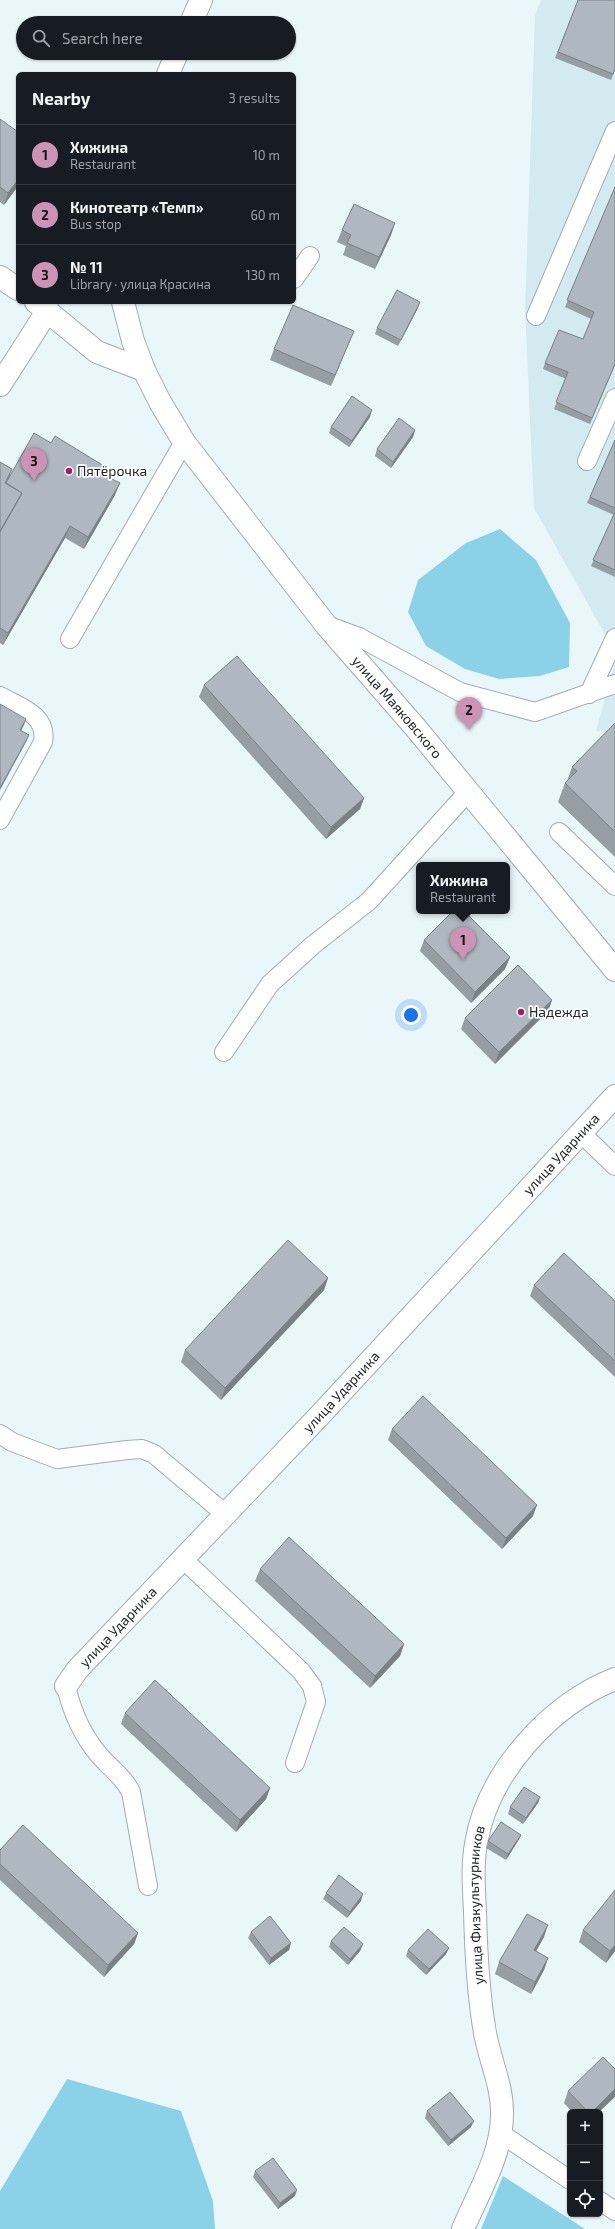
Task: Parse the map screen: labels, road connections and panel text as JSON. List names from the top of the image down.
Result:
{
  "streets": {
    "street": ["улица Маяковского", "улица Ударника", "улица Физкультурников"]
  },
  "places": ["Пятёрочка", "Надежда"],
  "page": {
    "search": "Search here",
    "heading": ["Nearby", "3 results"],
    "list": [
      {
        "mark": "1",
        "name": "Хижина",
        "note": "Restaurant",
        "value": "10 m"
      },
      {
        "mark": "2",
        "name": "Кинотеатр «Темп»",
        "note": "Bus stop",
        "value": "60 m"
      },
      {
        "mark": "3",
        "name": "№ 11",
        "note": "Library · улица Красина",
        "value": "130 m"
      }
    ],
    "pins": ["3", "2", "1"],
    "popup": ["Хижина", "Restaurant"],
    "map_buttons": ["+", "−"]
  }
}
